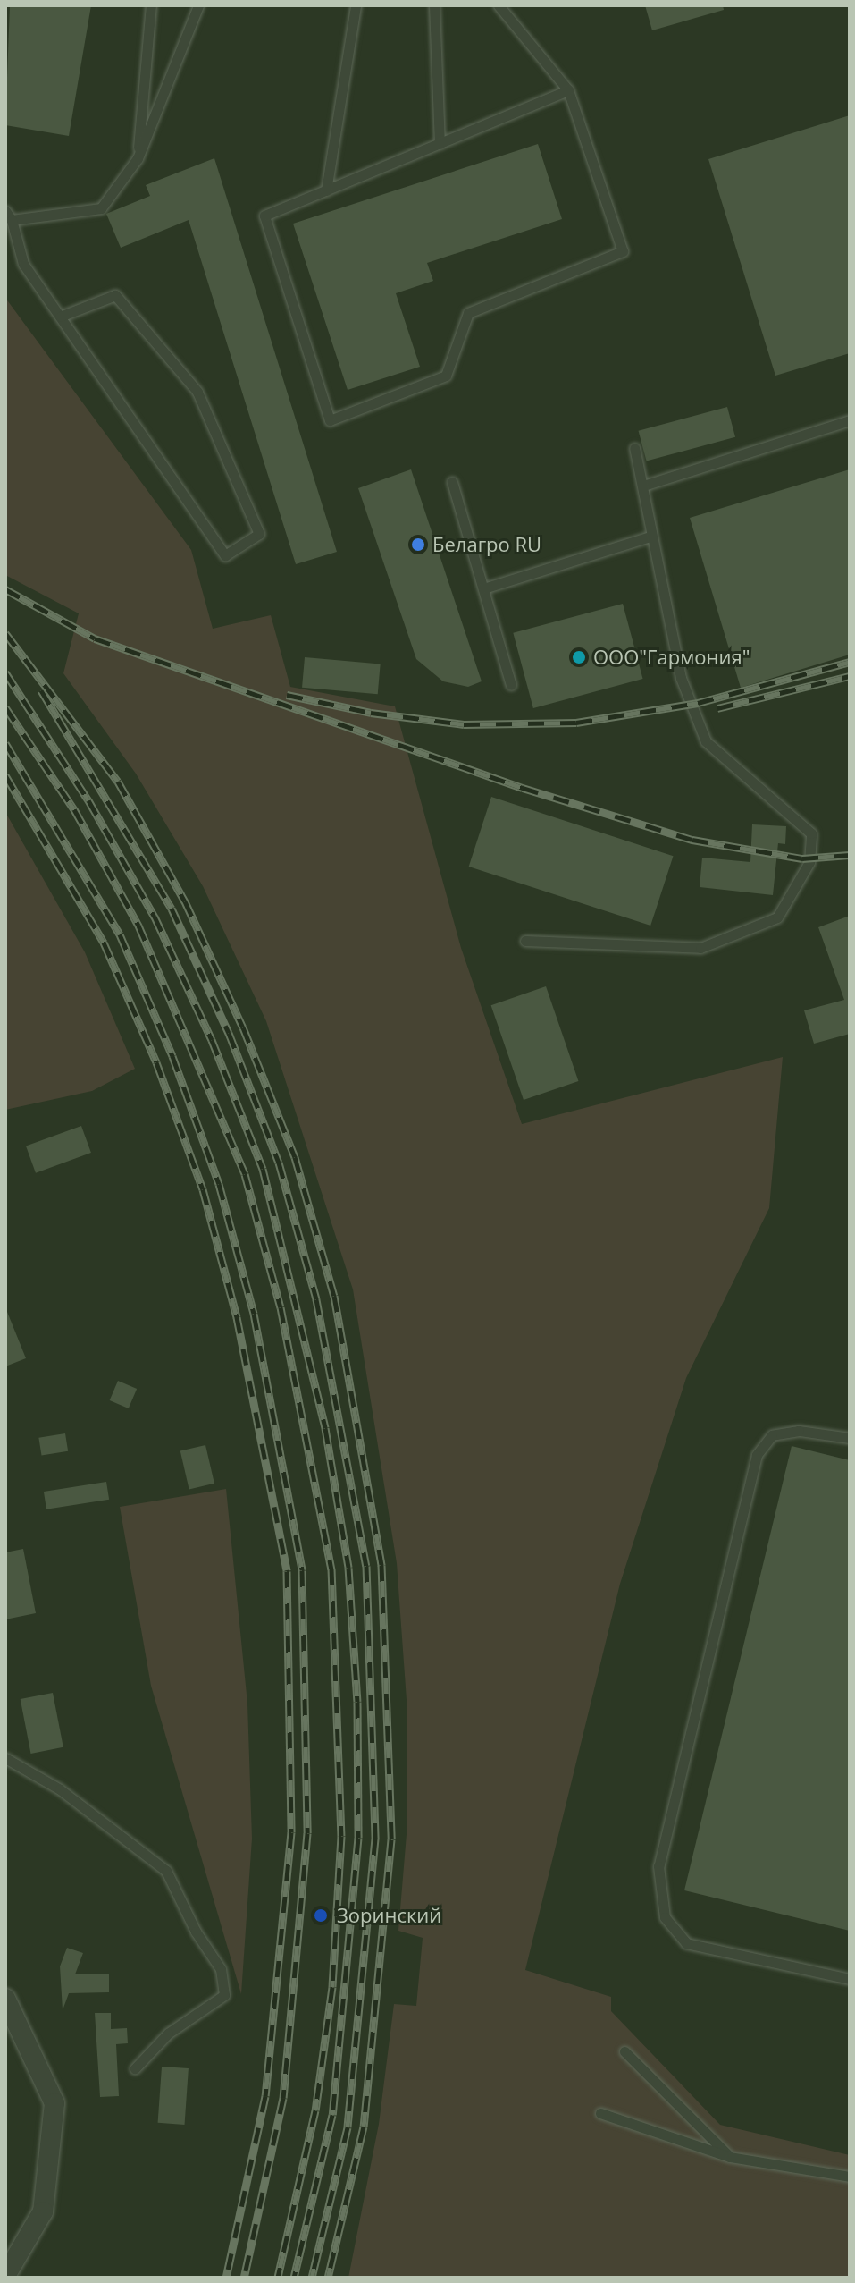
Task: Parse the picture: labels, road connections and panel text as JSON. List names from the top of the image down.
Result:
{
  "places": ["Белагро RU", "ООО\"Гармония\"", "Зоринский"]
}
